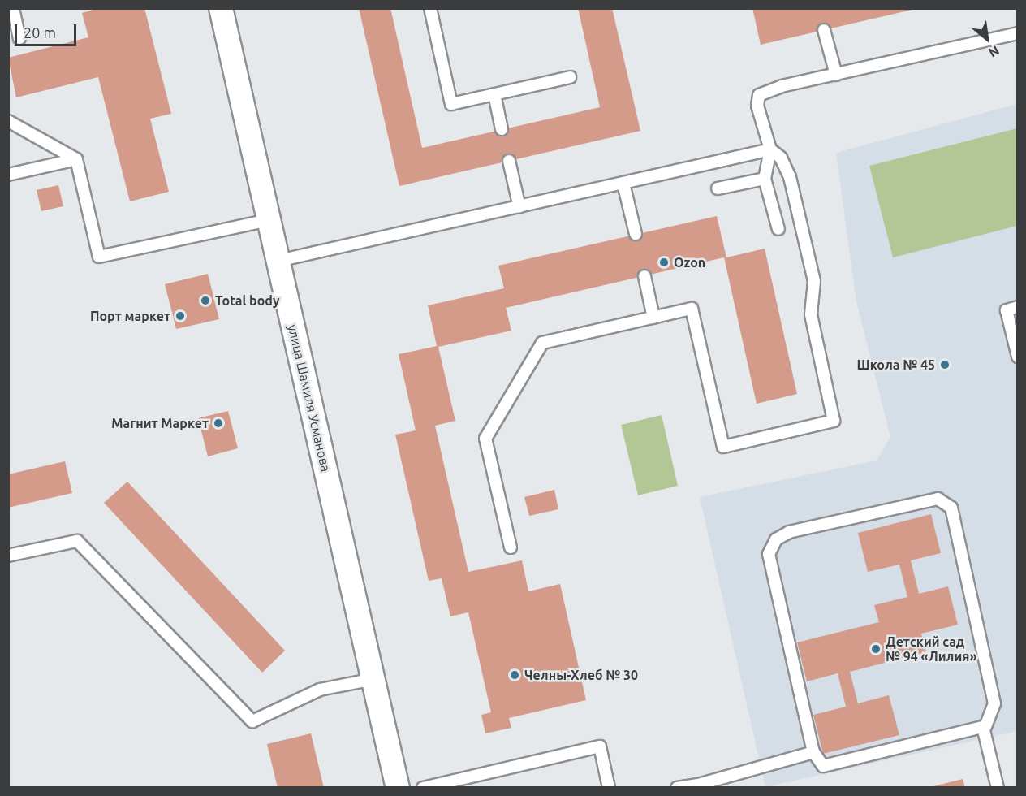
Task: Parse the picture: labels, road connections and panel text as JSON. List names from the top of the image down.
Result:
{
  "streets": {
    "street": ["улица Шамиля Усманова"]
  },
  "places": [
    "Ozon",
    "Total body",
    "Порт маркет",
    "Школа № 45",
    "Магнит Маркет",
    "Детский сад № 94 «Лилия»",
    "Челны-Хлеб № 30"
  ],
  "scale_bar": "20 m",
  "north": "bottom right"
}
